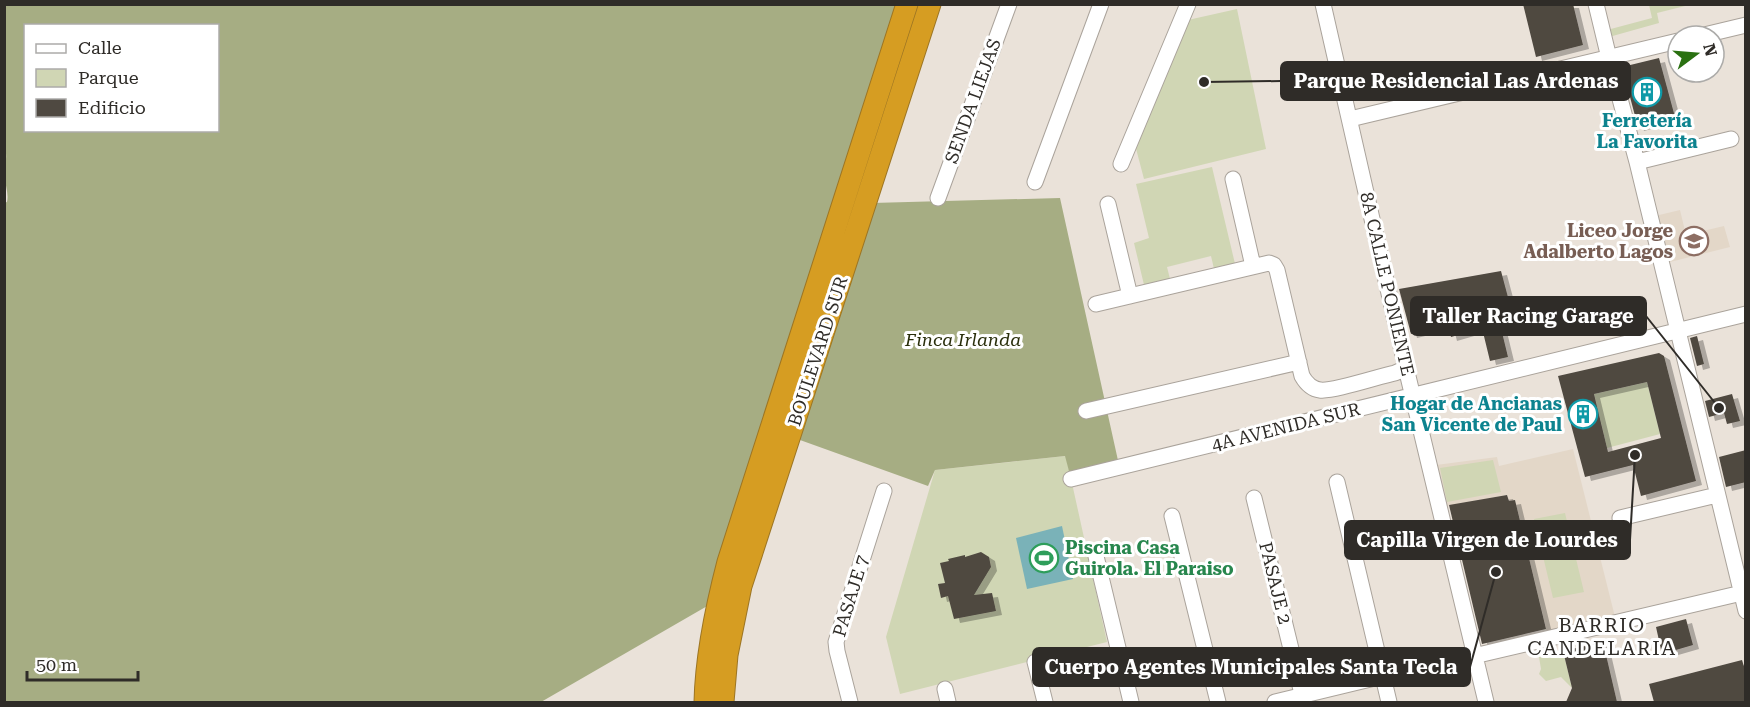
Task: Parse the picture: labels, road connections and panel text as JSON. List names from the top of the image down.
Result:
{
  "streets": {
    "highway": ["BOULEVARD SUR"],
    "street": [
      "SENDA LIEJAS",
      "8A CALLE PONIENTE",
      "4A AVENIDA SUR",
      "PASAJE 2",
      "PASAJE 7"
    ]
  },
  "crossings": [
    ["8A CALLE PONIENTE", "4A AVENIDA SUR"]
  ],
  "districts": ["BARRIO CANDELARIA"],
  "parks": ["Finca Irlanda"],
  "places": {
    "other": [
      "Parque Residencial Las Ardenas",
      "Taller Racing Garage",
      "Capilla Virgen de Lourdes",
      "Cuerpo Agentes Municipales Santa Tecla"
    ],
    "building": ["Ferretería La Favorita", "Hogar de Ancianas San Vicente de Paul"],
    "school or university": ["Liceo Jorge Adalberto Lagos"],
    "sports": ["Piscina Casa Guirola. El Paraiso"]
  },
  "legend": ["Calle", "Parque", "Edificio"],
  "scale_bar": "50 m",
  "north": "right"
}
